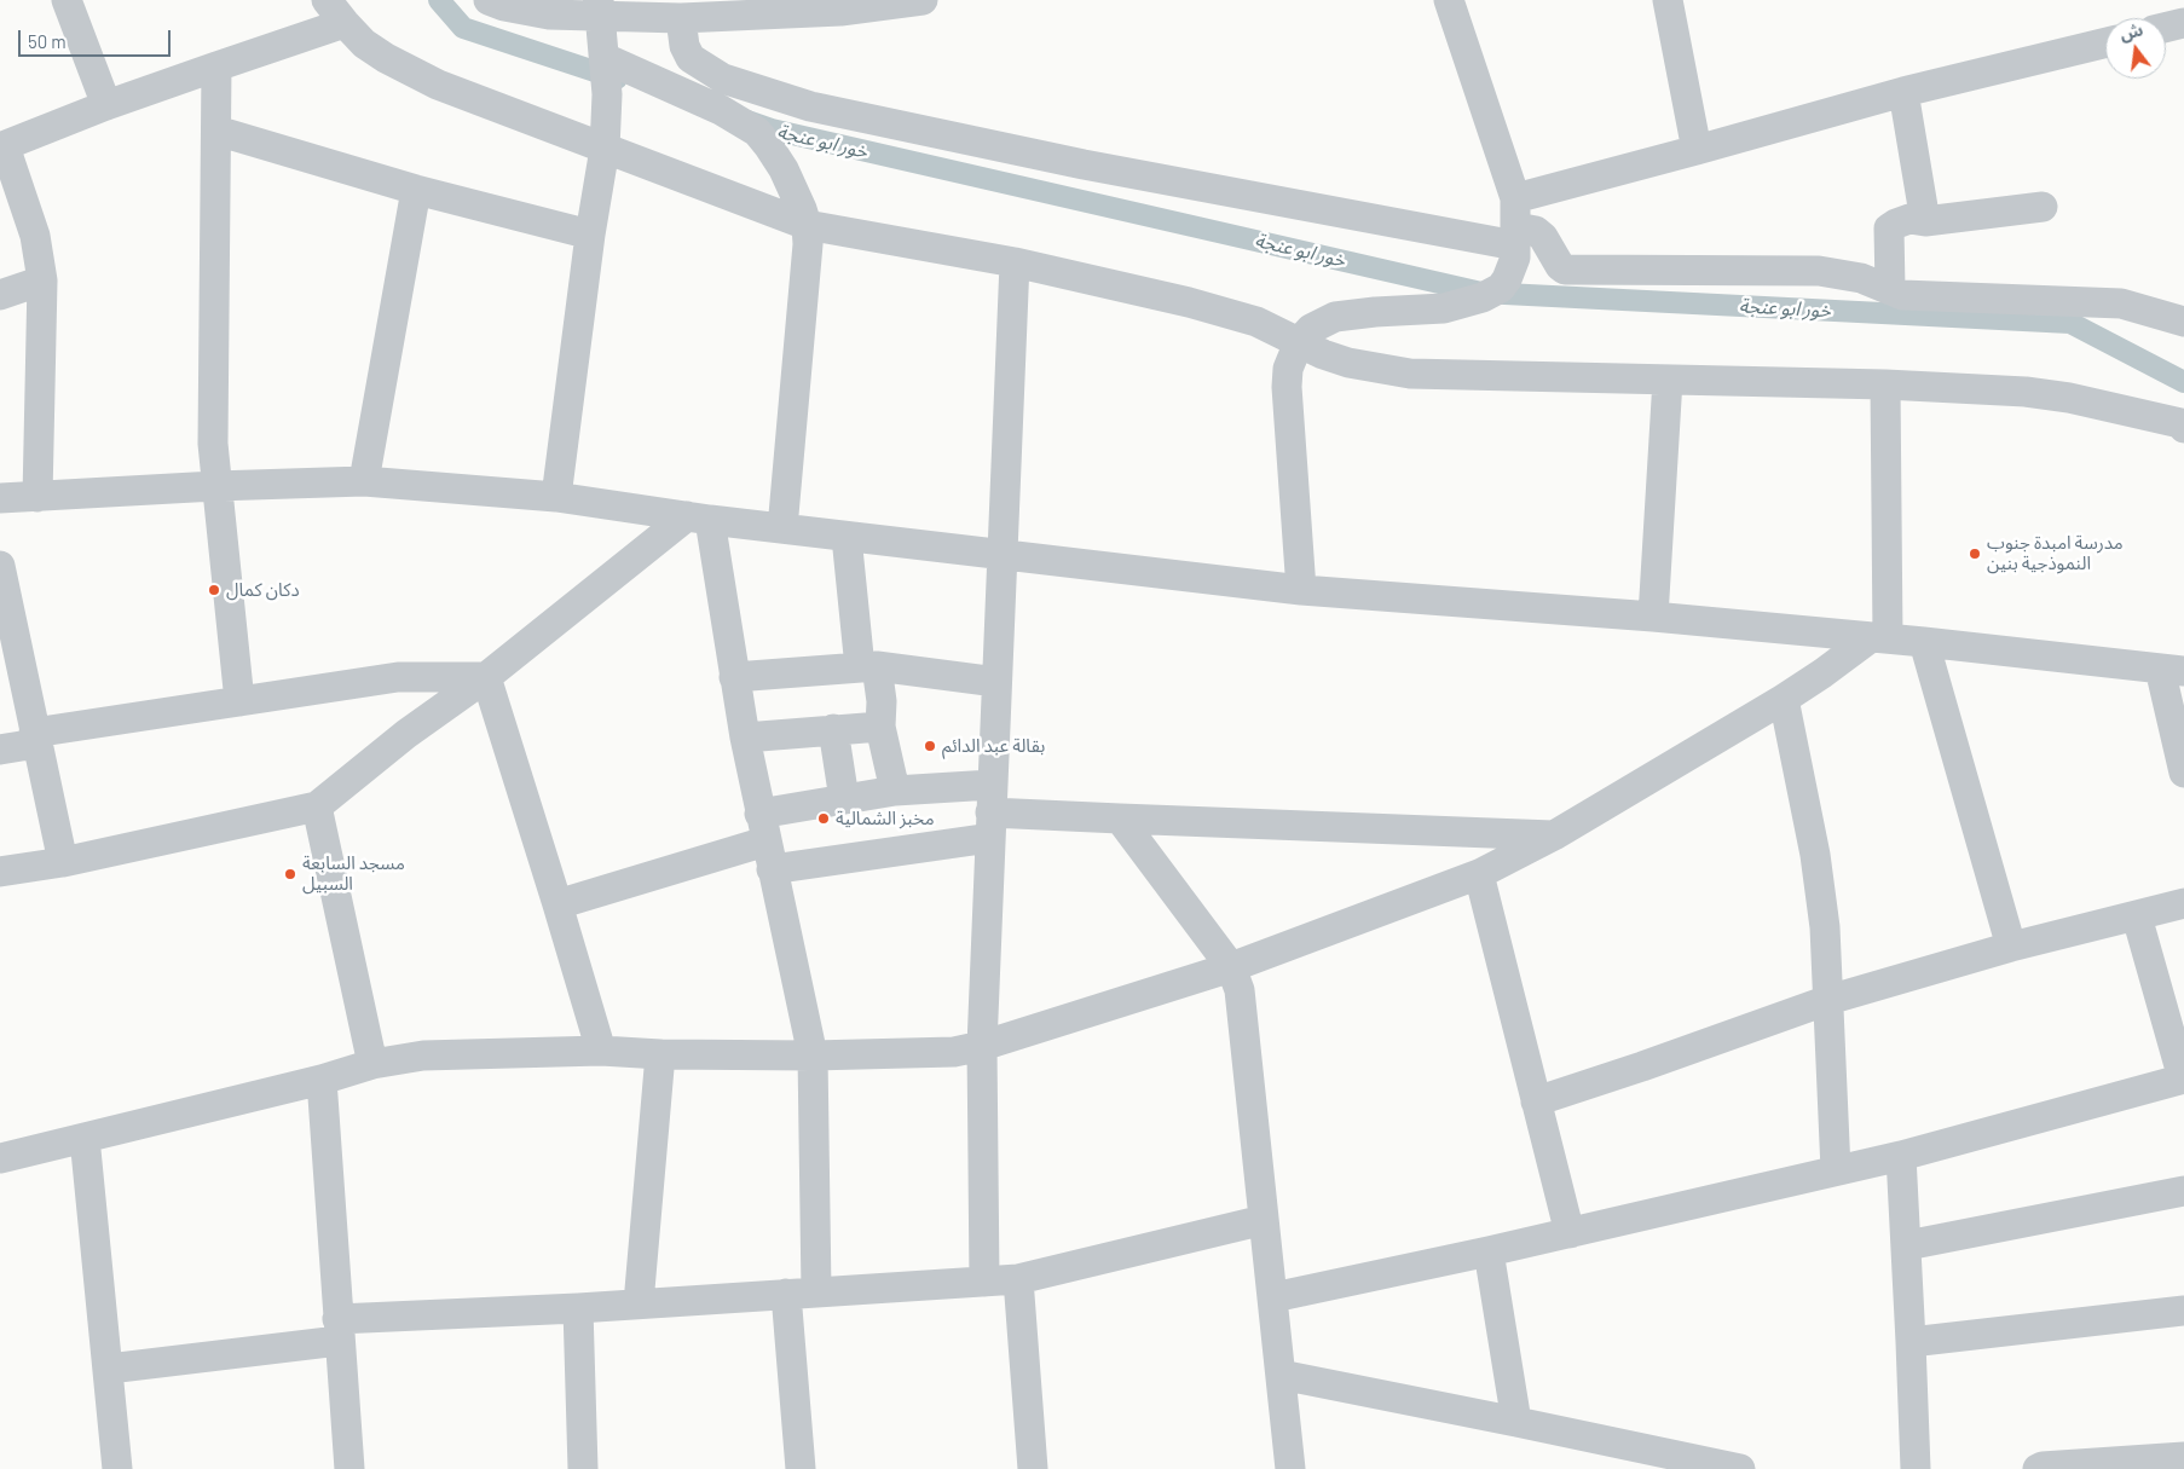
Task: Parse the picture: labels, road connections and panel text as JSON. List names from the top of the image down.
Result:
{
  "water": ["خور ابو عنجة"],
  "places": [
    "مدرسة امبدة جنوب النموذجية بنين",
    "دكان كمال",
    "بقالة عبد الدائم",
    "مخبز الشمالية",
    "مسجد السابعة السبيل"
  ],
  "scale_bar": "50 m",
  "north": "top"
}
